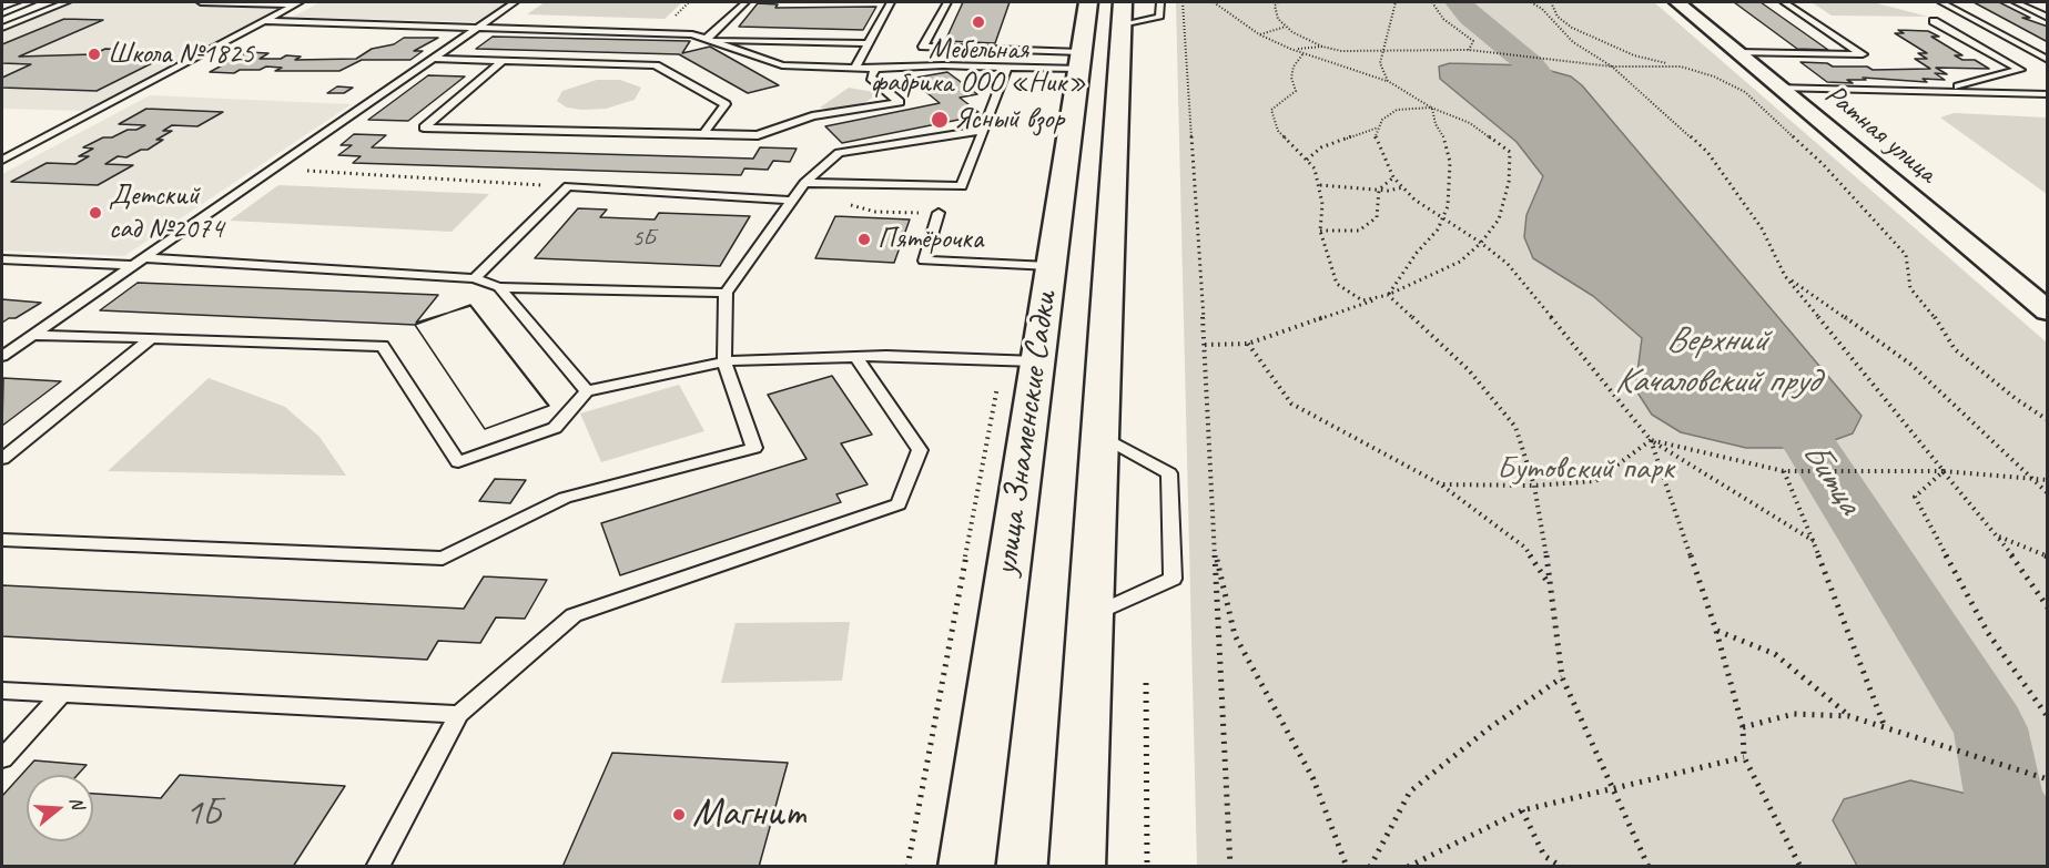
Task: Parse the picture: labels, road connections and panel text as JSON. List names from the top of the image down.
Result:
{
  "streets": {
    "street": ["Ратная улица", "улица Знаменские Садки"]
  },
  "water": ["Верхний Качаловский пруд", "Битца"],
  "parks": ["Бутовский парк"],
  "places": [
    "Мебельная фабрика ООО «Ник»",
    "Школа №1825",
    "Ясный взор",
    "Детский сад №2074",
    "Пятёрочка",
    "Магнит"
  ],
  "house_numbers": ["5Б", "1Б"],
  "north": "right"
}
